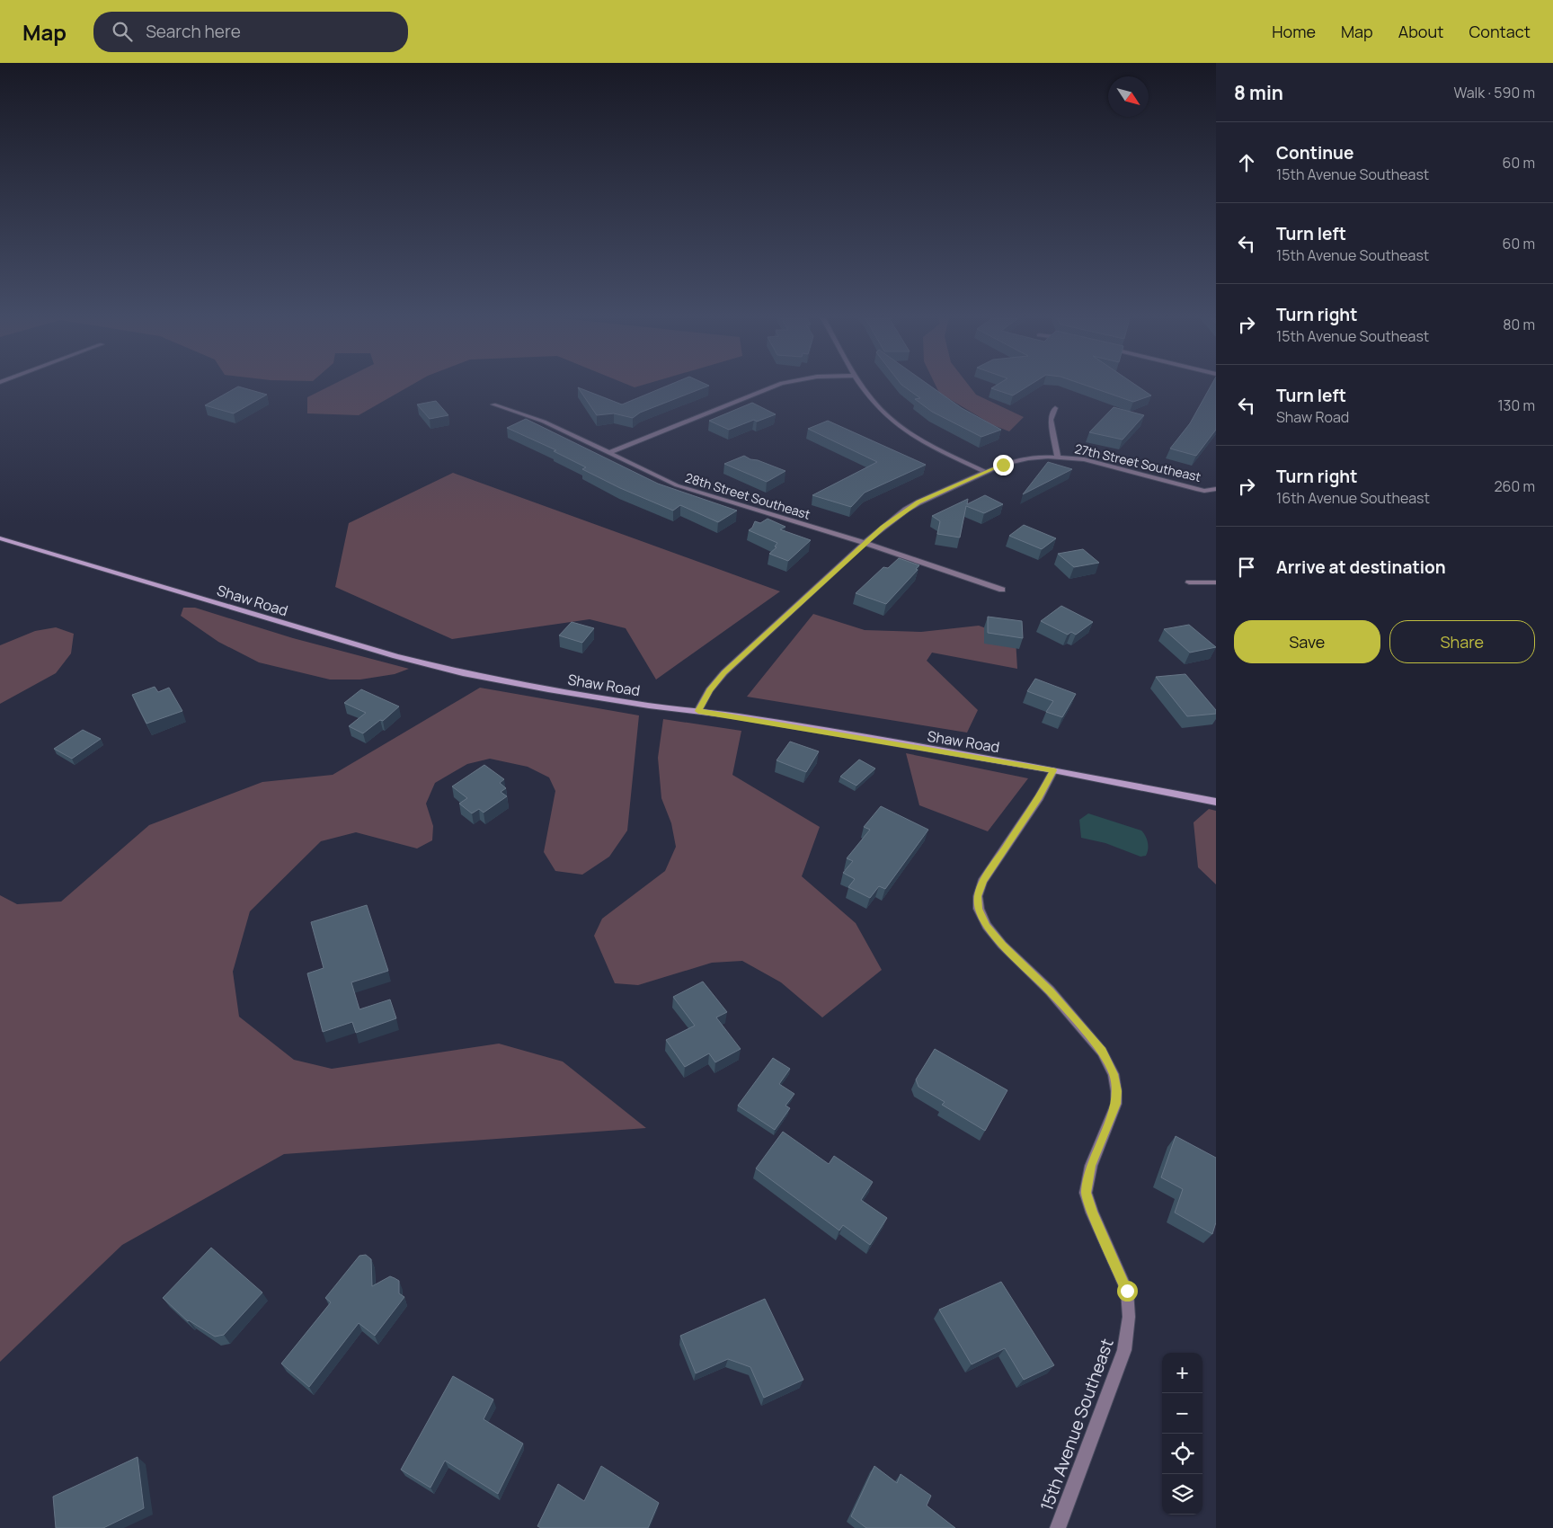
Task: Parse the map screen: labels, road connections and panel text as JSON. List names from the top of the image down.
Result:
{
  "streets": {
    "main road": ["Shaw Road"],
    "street": ["27th Street Southeast", "28th Street Southeast", "15th Avenue Southeast"]
  },
  "crossings": [
    ["27th Street Southeast", "28th Street Southeast"],
    ["27th Street Southeast", "Shaw Road"],
    ["Shaw Road", "15th Avenue Southeast"]
  ],
  "north": "bottom right",
  "page": {
    "header": "Map",
    "search": "Search here",
    "nav": [
      "Home",
      "Map",
      "About",
      "Contact"
    ],
    "heading": ["8 min", "Walk · 590 m"],
    "list": [
      ["Continue", "15th Avenue Southeast", "60 m"],
      ["Turn left", "15th Avenue Southeast", "60 m"],
      ["Turn right", "15th Avenue Southeast", "80 m"],
      ["Turn left", "Shaw Road", "130 m"],
      ["Turn right", "16th Avenue Southeast", "260 m"],
      "Arrive at destination"
    ],
    "buttons": ["Save", "Share"],
    "map_buttons": ["+", "−"]
  }
}
